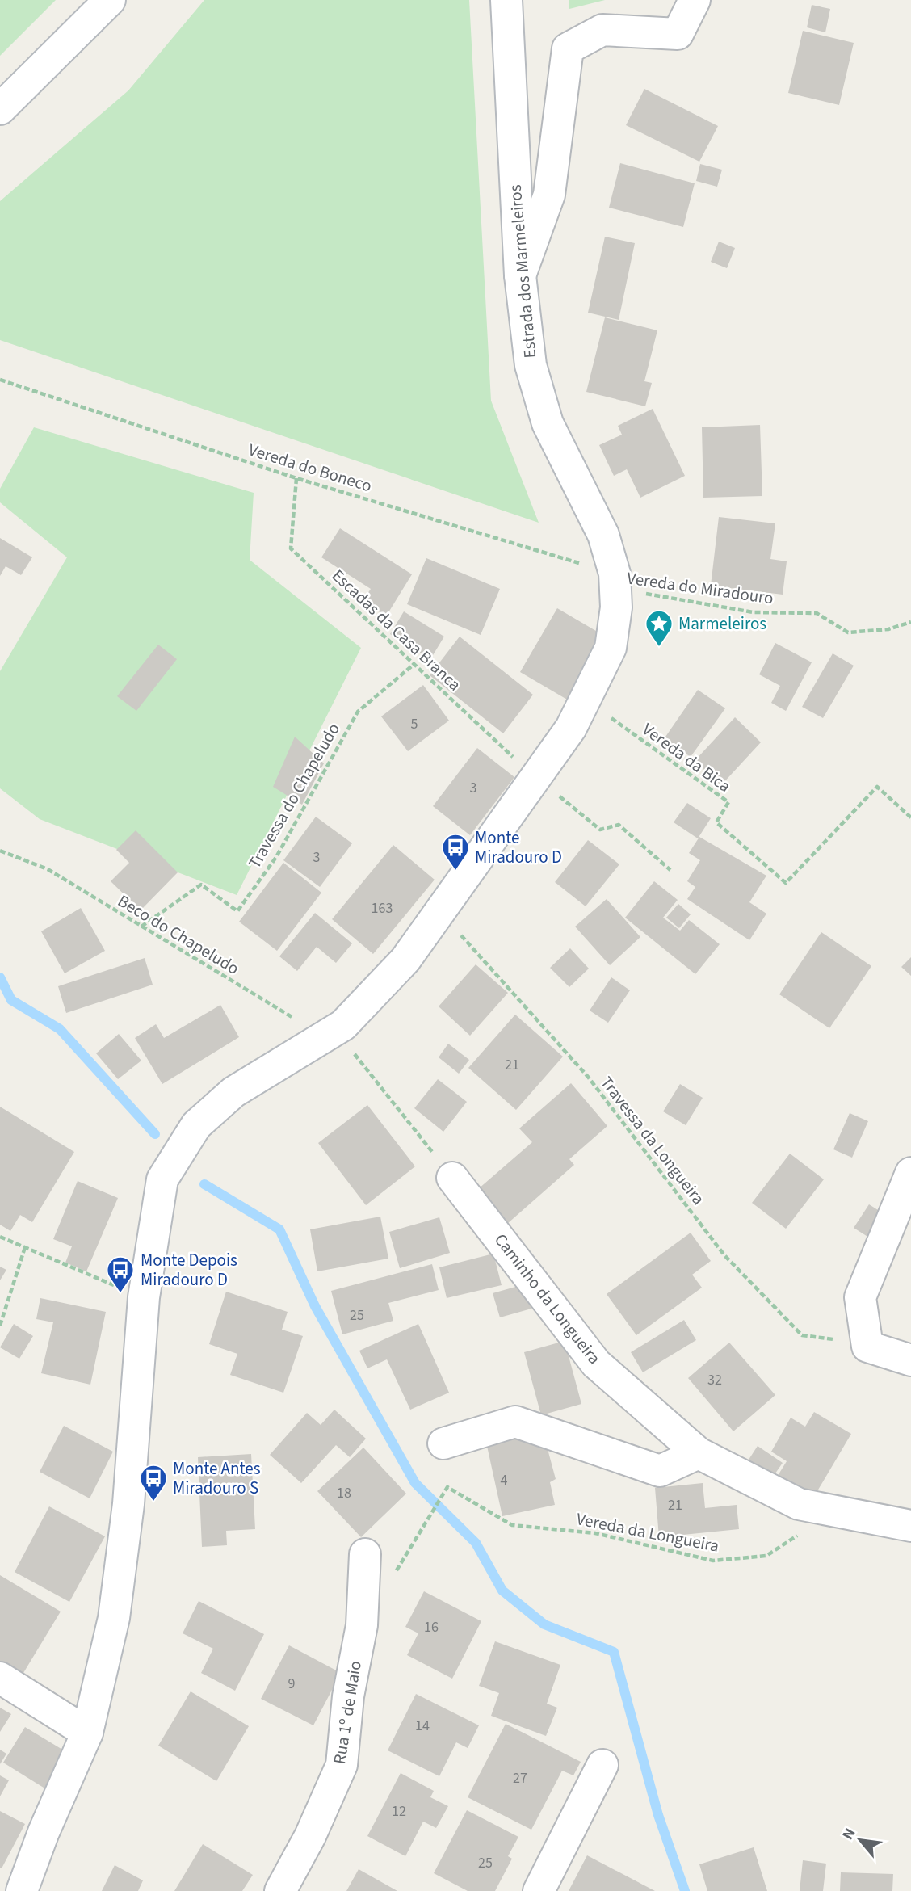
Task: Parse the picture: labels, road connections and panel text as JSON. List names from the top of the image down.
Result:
{
  "streets": {
    "main road": ["Estrada dos Marmeleiros", "Caminho da Longueira", "Rua 1º de Maio"],
    "path": [
      "Vereda do Boneco",
      "Vereda do Miradouro",
      "Escadas da Casa Branca",
      "Vereda da Bica",
      "Travessa do Chapeludo",
      "Beco do Chapeludo",
      "Travessa da Longueira",
      "Vereda da Longueira"
    ]
  },
  "crossings": [
    ["Estrada dos Marmeleiros", "Vereda do Boneco"],
    ["Estrada dos Marmeleiros", "Vereda do Miradouro"],
    ["Estrada dos Marmeleiros", "Escadas da Casa Branca"],
    ["Estrada dos Marmeleiros", "Vereda da Bica"],
    ["Estrada dos Marmeleiros", "Travessa da Longueira"],
    ["Vereda do Boneco", "Vereda do Miradouro"],
    ["Vereda do Boneco", "Escadas da Casa Branca"],
    ["Escadas da Casa Branca", "Travessa do Chapeludo"],
    ["Travessa do Chapeludo", "Beco do Chapeludo"],
    ["Caminho da Longueira", "Vereda da Longueira"],
    ["Vereda da Longueira", "Rua 1º de Maio"]
  ],
  "places": {
    "place": ["Marmeleiros"],
    "bus stop": ["Monte Miradouro D", "Monte Depois Miradouro D", "Monte Antes Miradouro S"]
  },
  "house_numbers": [
    "5",
    "3",
    "3",
    "163",
    "21",
    "25",
    "32",
    "4",
    "18",
    "21",
    "16",
    "9",
    "14",
    "27",
    "12",
    "25"
  ],
  "north": "top left"
}
